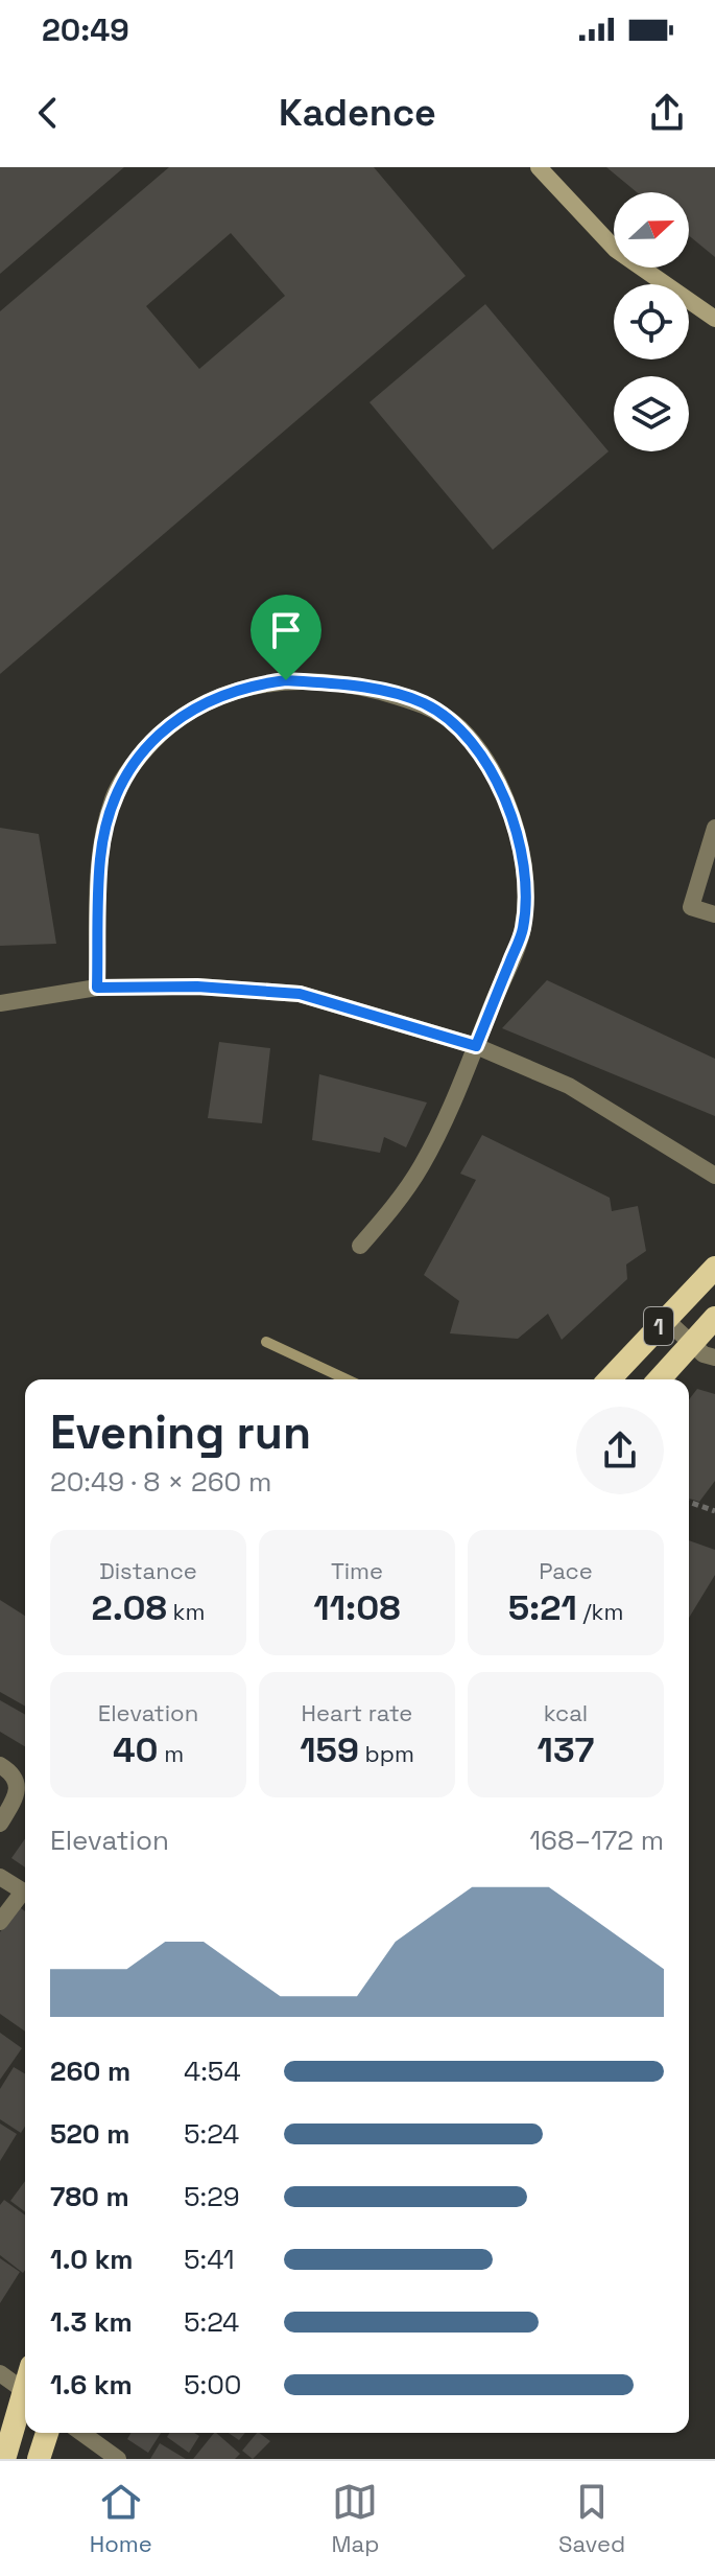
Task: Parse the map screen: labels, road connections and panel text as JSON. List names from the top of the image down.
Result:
{
  "streets": {
    "highway": ["1"]
  },
  "north": "right",
  "page": {
    "status": "20:49",
    "header": "Kadence",
    "heading": ["Evening run", "20:49 · 8 × 260 m"],
    "stats": [
      ["Distance", "2.08 km"],
      ["Time", "11:08"],
      ["Pace", "5:21 /km"],
      ["Elevation", "40 m"],
      ["Heart rate", "159 bpm"],
      ["kcal", "137"]
    ],
    "chart": ["Elevation", "168–172 m"],
    "list": [
      {
        "name": "260 m",
        "note": "4:54"
      },
      {
        "name": "520 m",
        "note": "5:24"
      },
      {
        "name": "780 m",
        "note": "5:29"
      },
      {
        "name": "1.0 km",
        "note": "5:41"
      },
      {
        "name": "1.3 km",
        "note": "5:24"
      },
      {
        "name": "1.6 km",
        "note": "5:00"
      }
    ],
    "tabs": ["Home", "Map", "Saved"]
  }
}
